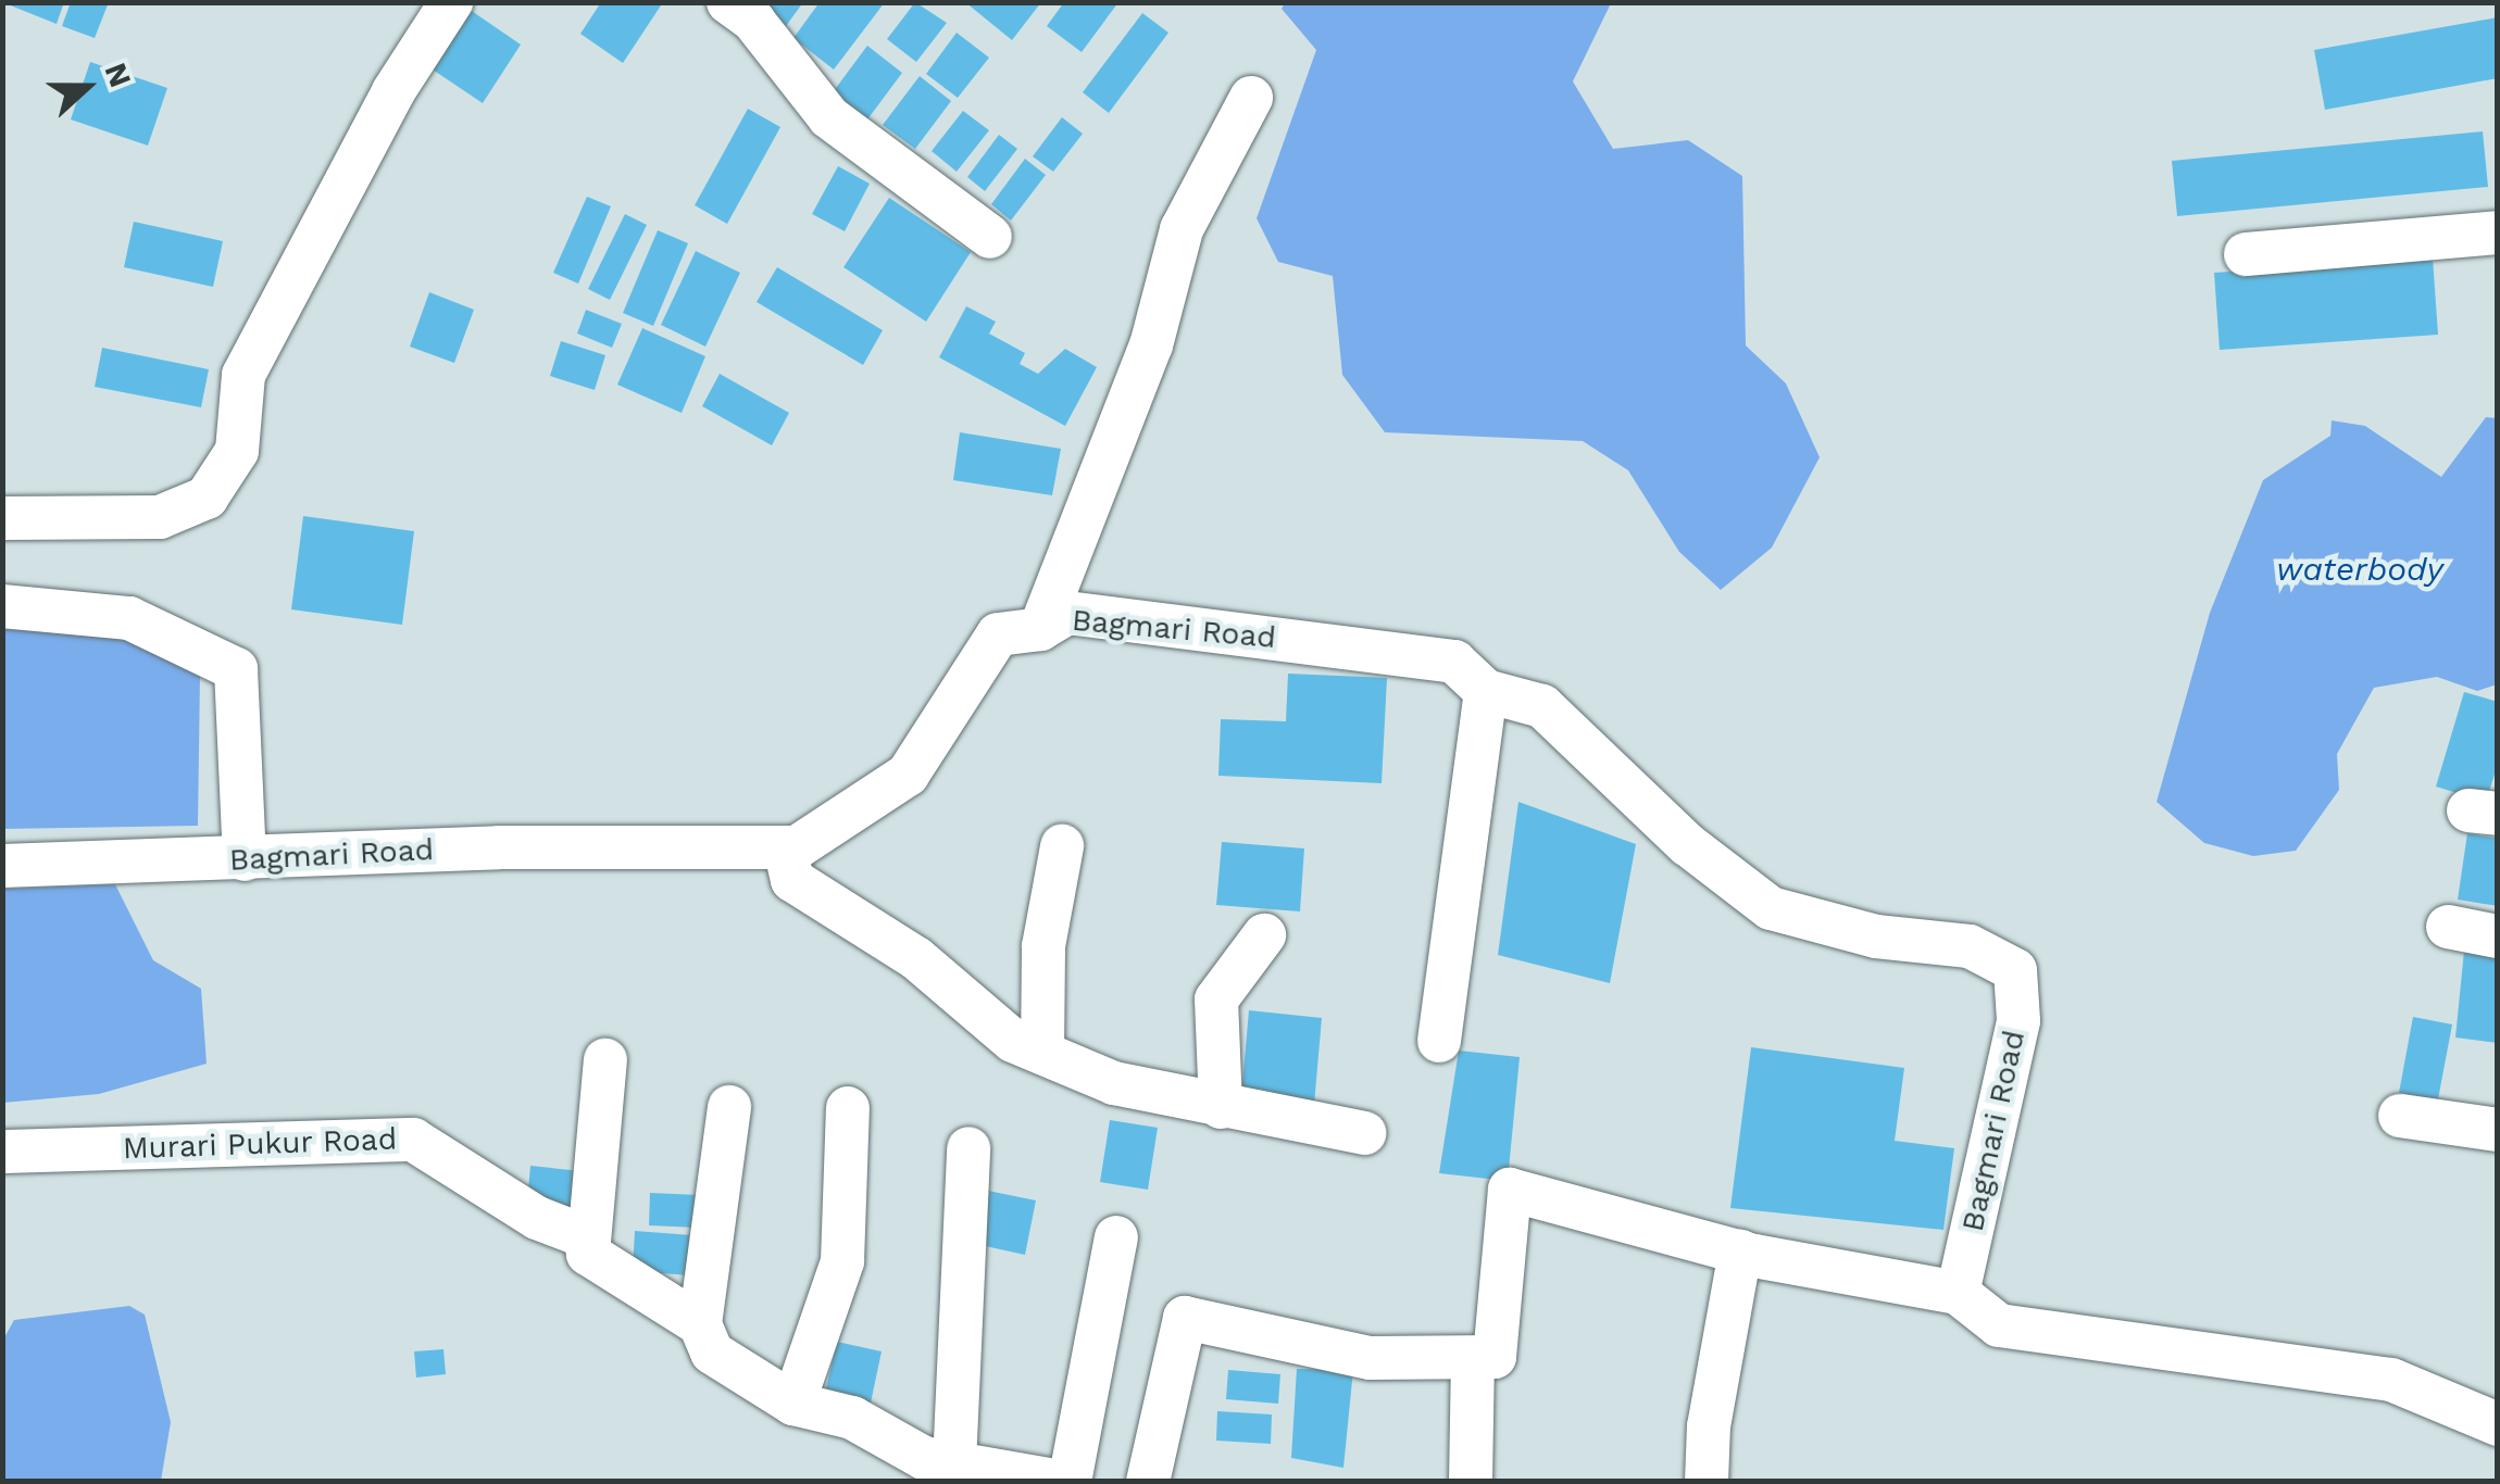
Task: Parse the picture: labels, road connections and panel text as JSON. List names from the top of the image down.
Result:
{
  "streets": {
    "street": ["Bagmari Road", "Murari Pukur Road"]
  },
  "water": ["waterbody"],
  "north": "right"
}
